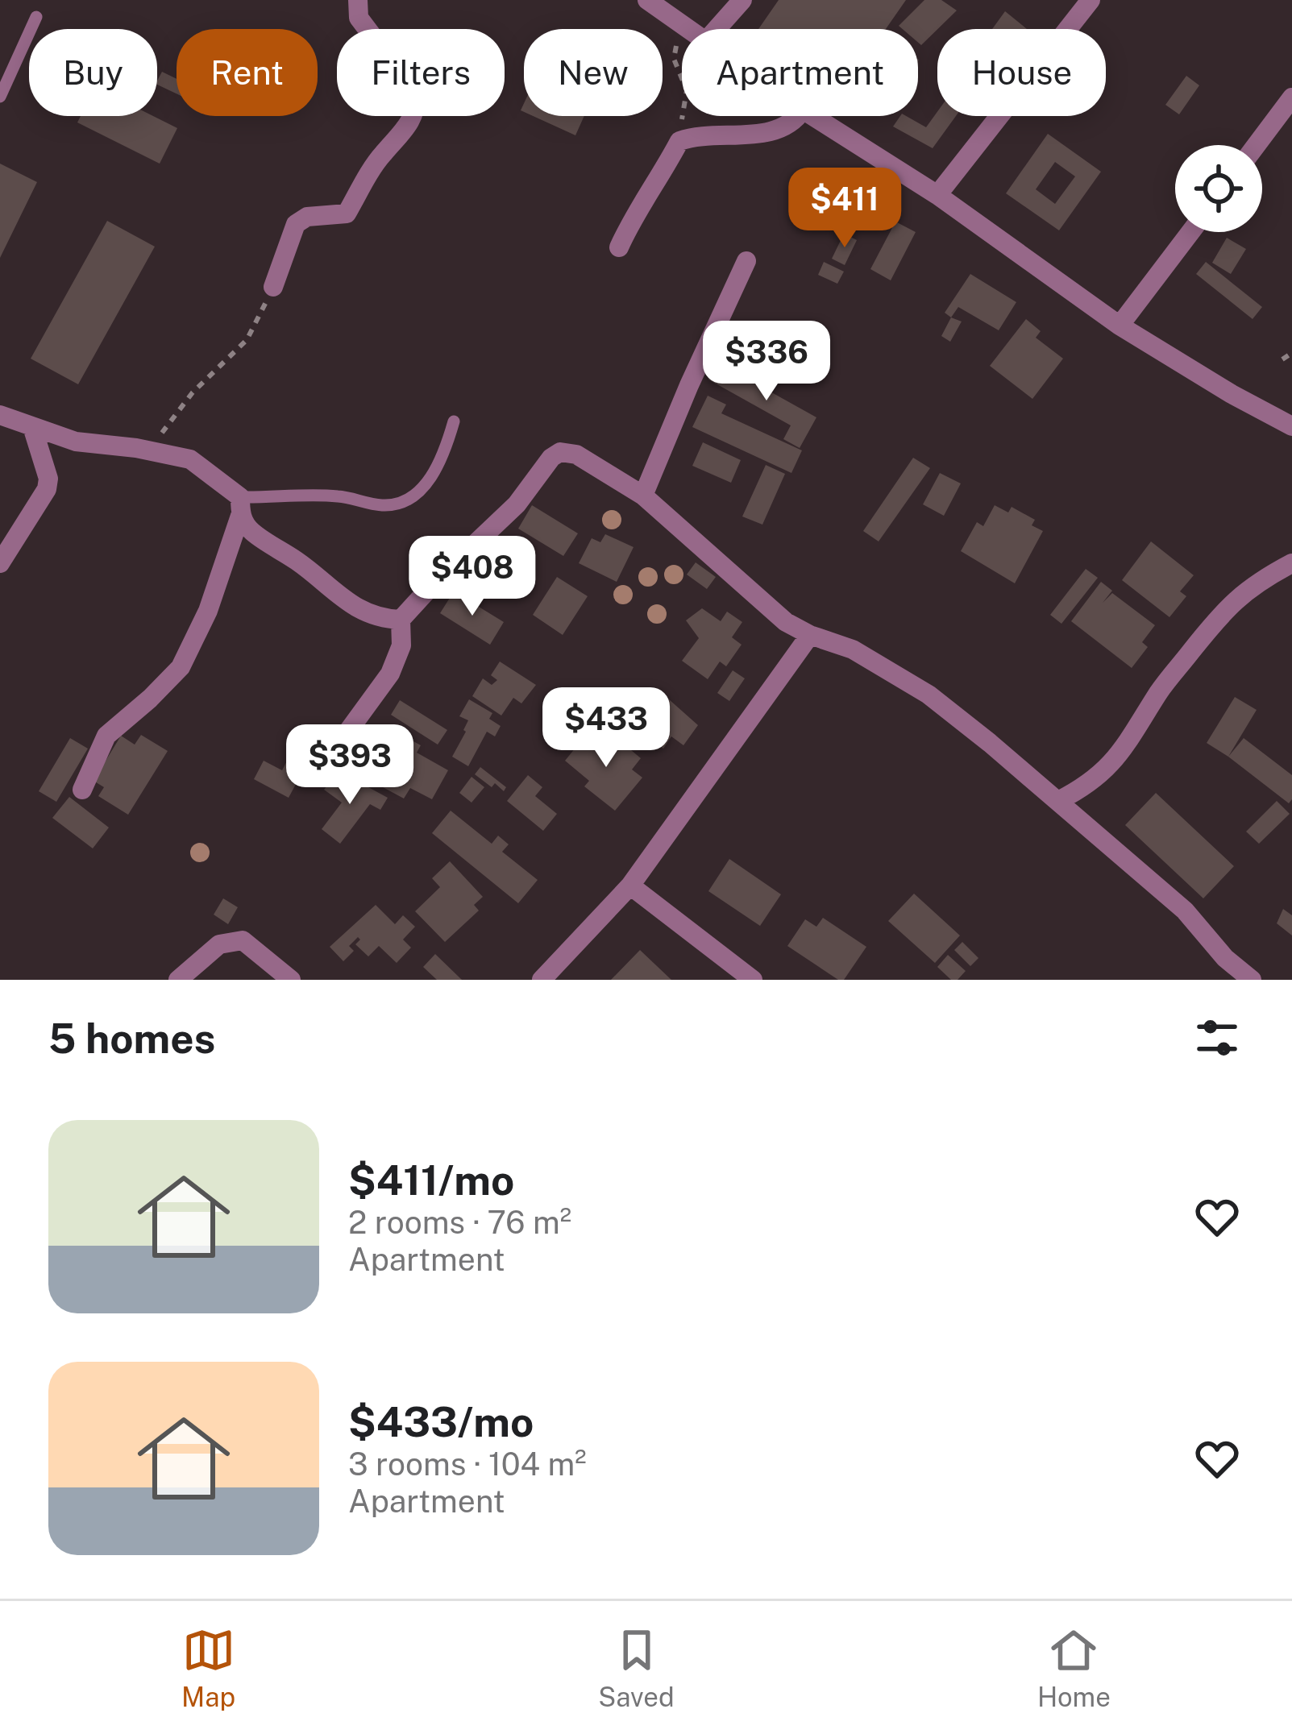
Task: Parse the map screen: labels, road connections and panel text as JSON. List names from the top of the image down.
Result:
{
  "page": {
    "chip": [
      "Buy",
      "Rent",
      "Filters",
      "New",
      "Apartment",
      "House"
    ],
    "price": [
      "$411",
      "$336",
      "$408",
      "$433",
      "$393"
    ],
    "heading": "5 homes",
    "list": [
      {
        "name": "$411/mo",
        "note": "2 rooms · 76 m² · Apartment"
      },
      {
        "name": "$433/mo",
        "note": "3 rooms · 104 m² · Apartment"
      }
    ],
    "tabs": ["Map", "Saved", "Home"]
  }
}
